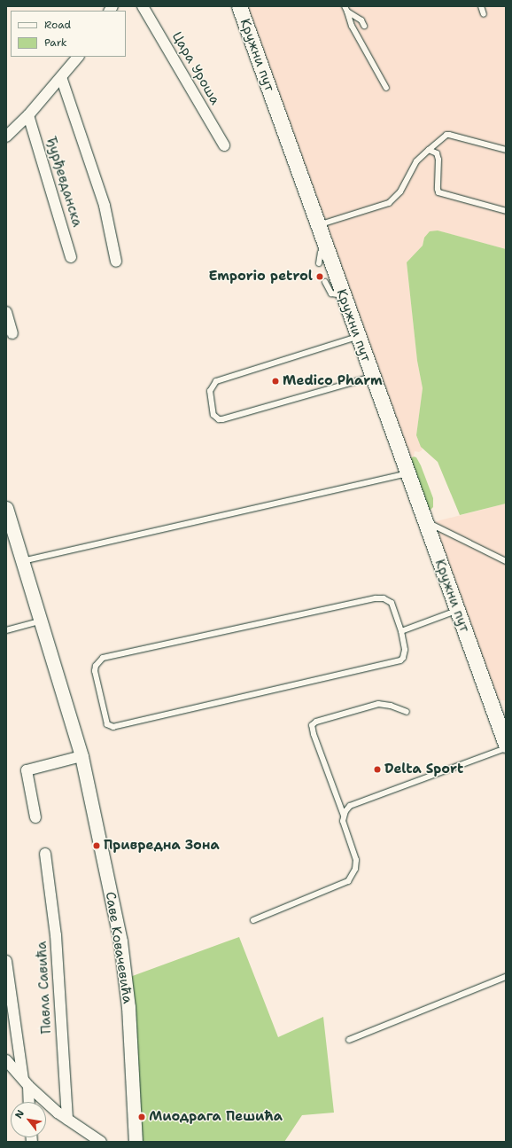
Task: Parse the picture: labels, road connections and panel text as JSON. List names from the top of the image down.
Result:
{
  "streets": {
    "main road": ["Кружни пут"],
    "street": [
      "Цара Уроша",
      "Ђурђевданска",
      "Саве Ковачевића",
      "Павла Савића"
    ]
  },
  "places": [
    "Emporio petrol",
    "Medico Pharm",
    "Delta Sport",
    "Привредна Зона",
    "Миодрага Пешића"
  ],
  "legend": ["Road", "Park"],
  "north": "top left"
}
